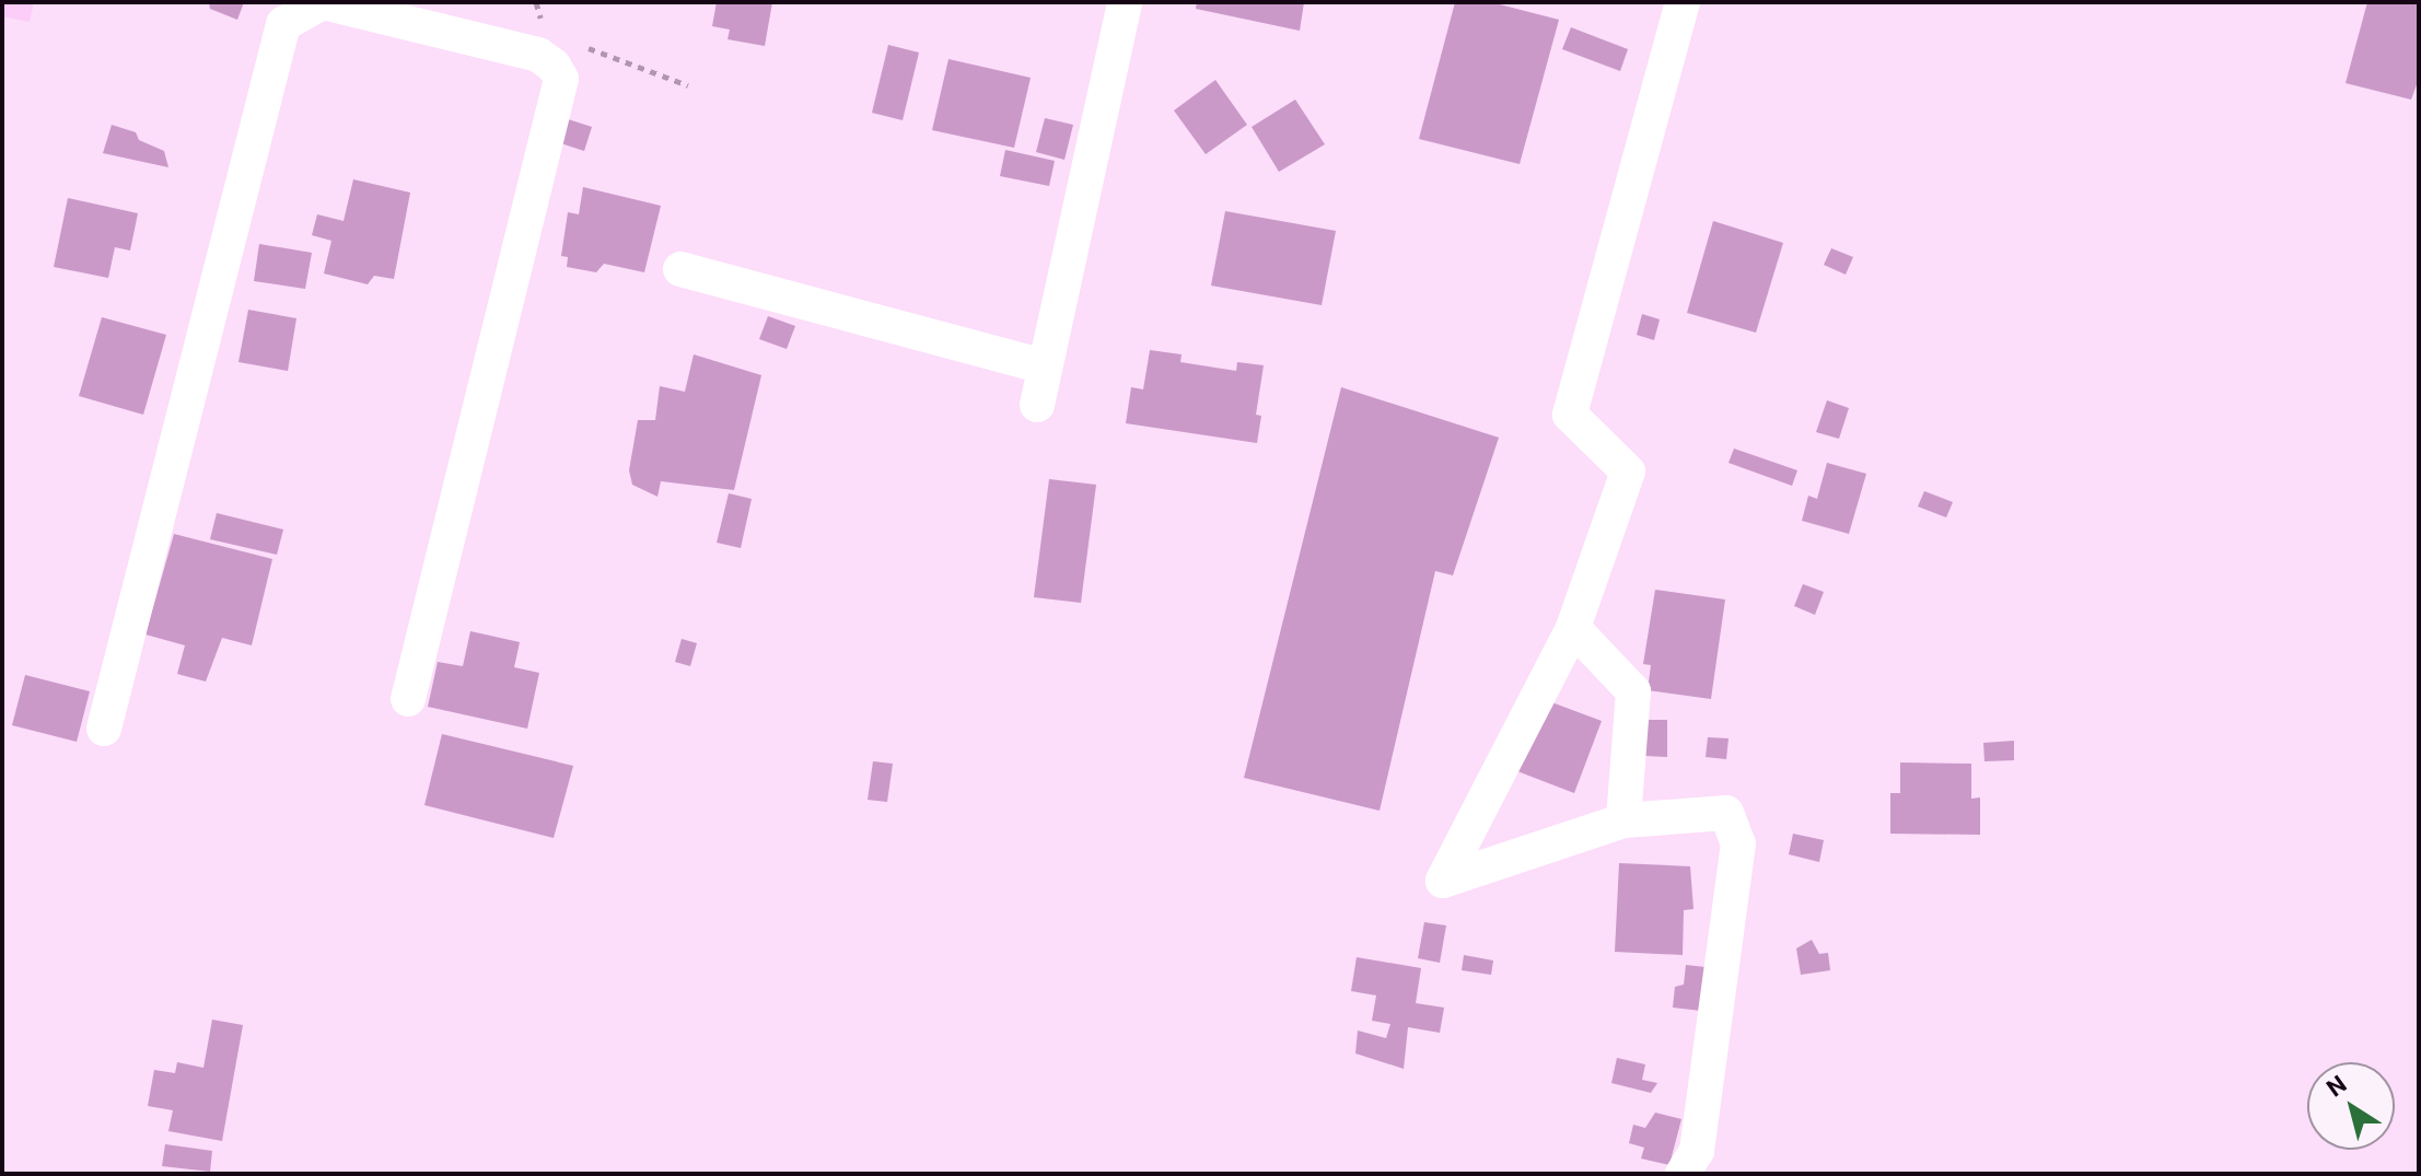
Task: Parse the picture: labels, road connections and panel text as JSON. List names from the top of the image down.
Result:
{
  "north": "top left"
}
